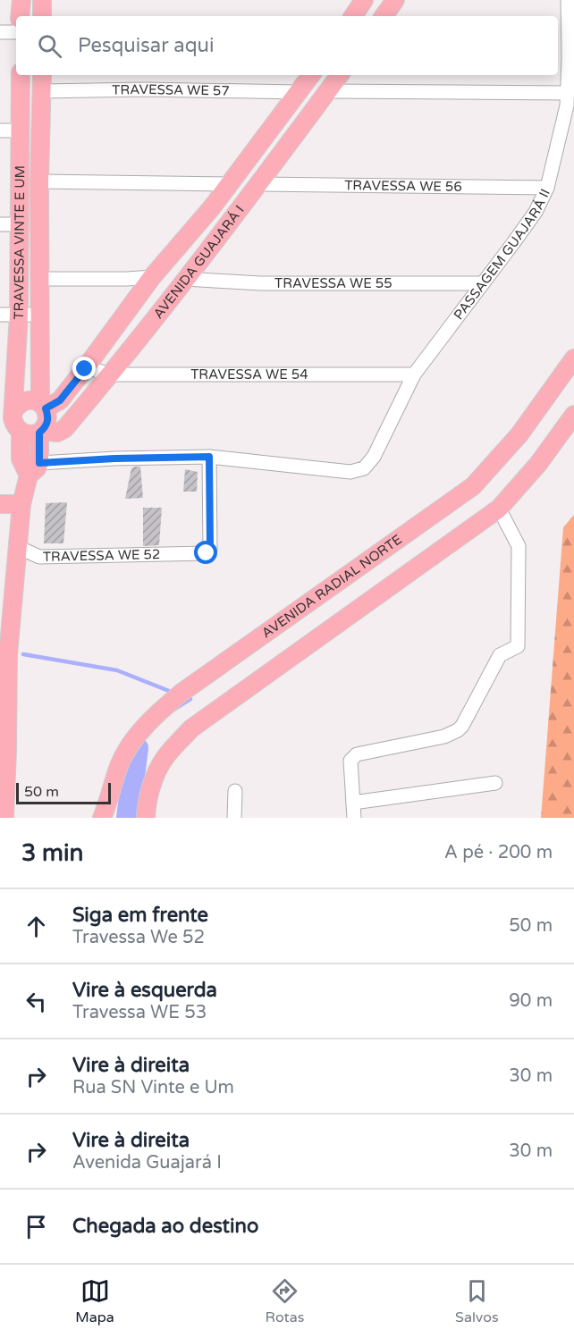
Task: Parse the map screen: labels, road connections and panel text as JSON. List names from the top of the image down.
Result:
{
  "streets": {
    "main road": ["TRAVESSA VINTE E UM", "AVENIDA GUAJARÁ I", "AVENIDA RADIAL NORTE"],
    "street": [
      "TRAVESSA WE 57",
      "TRAVESSA WE 56",
      "PASSAGEM GUAJARÁ II",
      "TRAVESSA WE 55",
      "TRAVESSA WE 54",
      "TRAVESSA WE 52"
    ]
  },
  "crossings": [
    ["TRAVESSA WE 57", "TRAVESSA VINTE E UM"],
    ["TRAVESSA WE 57", "AVENIDA GUAJARÁ I"],
    ["TRAVESSA WE 56", "PASSAGEM GUAJARÁ II"],
    ["TRAVESSA WE 56", "AVENIDA GUAJARÁ I"],
    ["TRAVESSA VINTE E UM", "AVENIDA GUAJARÁ I"],
    ["PASSAGEM GUAJARÁ II", "TRAVESSA WE 55"],
    ["PASSAGEM GUAJARÁ II", "TRAVESSA WE 54"],
    ["PASSAGEM GUAJARÁ II", "TRAVESSA WE 52"],
    ["AVENIDA GUAJARÁ I", "TRAVESSA WE 55"],
    ["AVENIDA GUAJARÁ I", "TRAVESSA WE 54"]
  ],
  "scale_bar": "50 m",
  "page": {
    "search": "Pesquisar aqui",
    "scale": "50 m",
    "heading": ["3 min", "A pé · 200 m"],
    "list": [
      ["Siga em frente", "Travessa We 52", "50 m"],
      ["Vire à esquerda", "Travessa WE 53", "90 m"],
      ["Vire à direita", "Rua SN Vinte e Um", "30 m"],
      ["Vire à direita", "Avenida Guajará I", "30 m"],
      "Chegada ao destino"
    ],
    "nav": ["Mapa", "Rotas", "Salvos"]
  }
}
